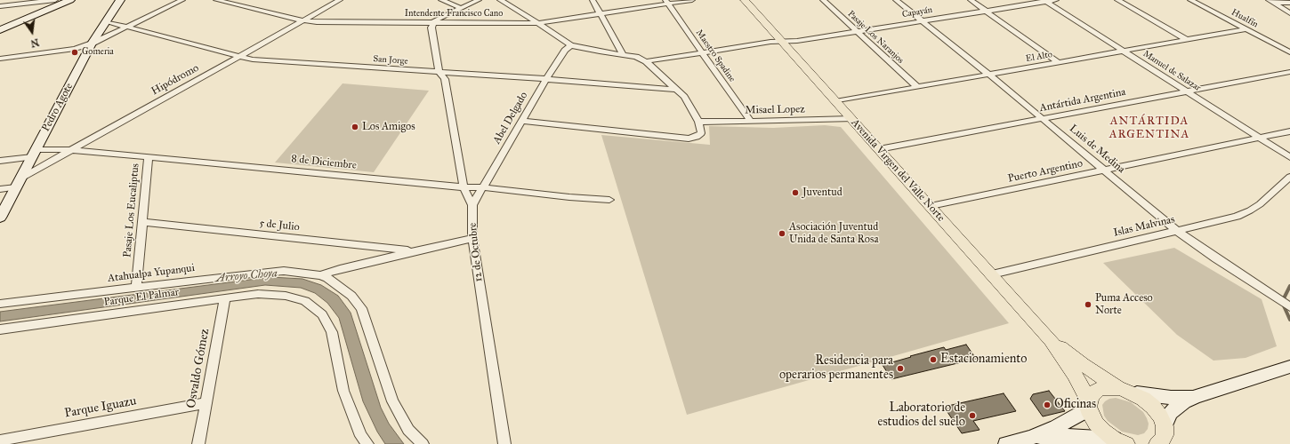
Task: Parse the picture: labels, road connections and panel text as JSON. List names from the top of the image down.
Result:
{
  "streets": {
    "main road": ["Pedro Agote", "Avenida Virgen del Valle Norte"],
    "street": [
      "Capayán",
      "Intendente Francisco Cano",
      "Hualfín",
      "Pasaje Los Naranjos",
      "Maestro Spadine",
      "El Alto",
      "San Jorge",
      "Manuel de Salazar",
      "Hipódromo",
      "Antártida Argentina",
      "Misael Lopez",
      "Abel Delgado",
      "Luis de Medina",
      "8 de Diciembre",
      "Puerto Argentino",
      "Pasaje Los Eucaliptus",
      "5 de Julio",
      "Islas Malvinas",
      "12 de Octubre",
      "Atahualpa Yupanqui",
      "Parque El Palmar",
      "Osvaldo Gómez",
      "Parque Iguazu"
    ]
  },
  "crossings": [
    ["Capayán", "Pasaje Los Naranjos"],
    ["Capayán", "Maestro Spadine"],
    ["Capayán", "Manuel de Salazar"],
    ["Capayán", "Luis de Medina"],
    ["Capayán", "Avenida Virgen del Valle Norte"],
    ["Intendente Francisco Cano", "Maestro Spadine"],
    ["Intendente Francisco Cano", "Hipódromo"],
    ["Intendente Francisco Cano", "12 de Octubre"],
    ["Hualfín", "El Alto"],
    ["Pasaje Los Naranjos", "El Alto"],
    ["Maestro Spadine", "Misael Lopez"],
    ["El Alto", "Manuel de Salazar"],
    ["El Alto", "Luis de Medina"],
    ["El Alto", "Avenida Virgen del Valle Norte"],
    ["San Jorge", "Hipódromo"],
    ["San Jorge", "Pedro Agote"],
    ["San Jorge", "Abel Delgado"],
    ["San Jorge", "12 de Octubre"],
    ["Manuel de Salazar", "Antártida Argentina"],
    ["Manuel de Salazar", "Puerto Argentino"],
    ["Hipódromo", "Pedro Agote"],
    ["Hipódromo", "8 de Diciembre"],
    ["Antártida Argentina", "Luis de Medina"],
    ["Antártida Argentina", "Avenida Virgen del Valle Norte"],
    ["Pedro Agote", "8 de Diciembre"],
    ["Misael Lopez", "Avenida Virgen del Valle Norte"],
    ["Abel Delgado", "8 de Diciembre"],
    ["Abel Delgado", "12 de Octubre"],
    ["Luis de Medina", "Puerto Argentino"],
    ["Luis de Medina", "Islas Malvinas"],
    ["8 de Diciembre", "Pasaje Los Eucaliptus"],
    ["8 de Diciembre", "12 de Octubre"],
    ["Avenida Virgen del Valle Norte", "Puerto Argentino"],
    ["Avenida Virgen del Valle Norte", "Islas Malvinas"],
    ["Pasaje Los Eucaliptus", "5 de Julio"],
    ["Pasaje Los Eucaliptus", "Atahualpa Yupanqui"],
    ["5 de Julio", "Atahualpa Yupanqui"],
    ["12 de Octubre", "Atahualpa Yupanqui"],
    ["Parque El Palmar", "Osvaldo Gómez"],
    ["Osvaldo Gómez", "Parque Iguazu"]
  ],
  "districts": ["ANTÁRTIDA ARGENTINA"],
  "water": ["Arroyo Choya"],
  "places": [
    "Gomeria",
    "Los Amigos",
    "Juventud",
    "Asociación Juventud Unida de Santa Rosa",
    "Puma Acceso Norte",
    "Estacionamiento",
    "Residencia para operarios permanentes",
    "Oficinas",
    "Laboratorio de estudios del suelo"
  ],
  "north": "bottom"
}
